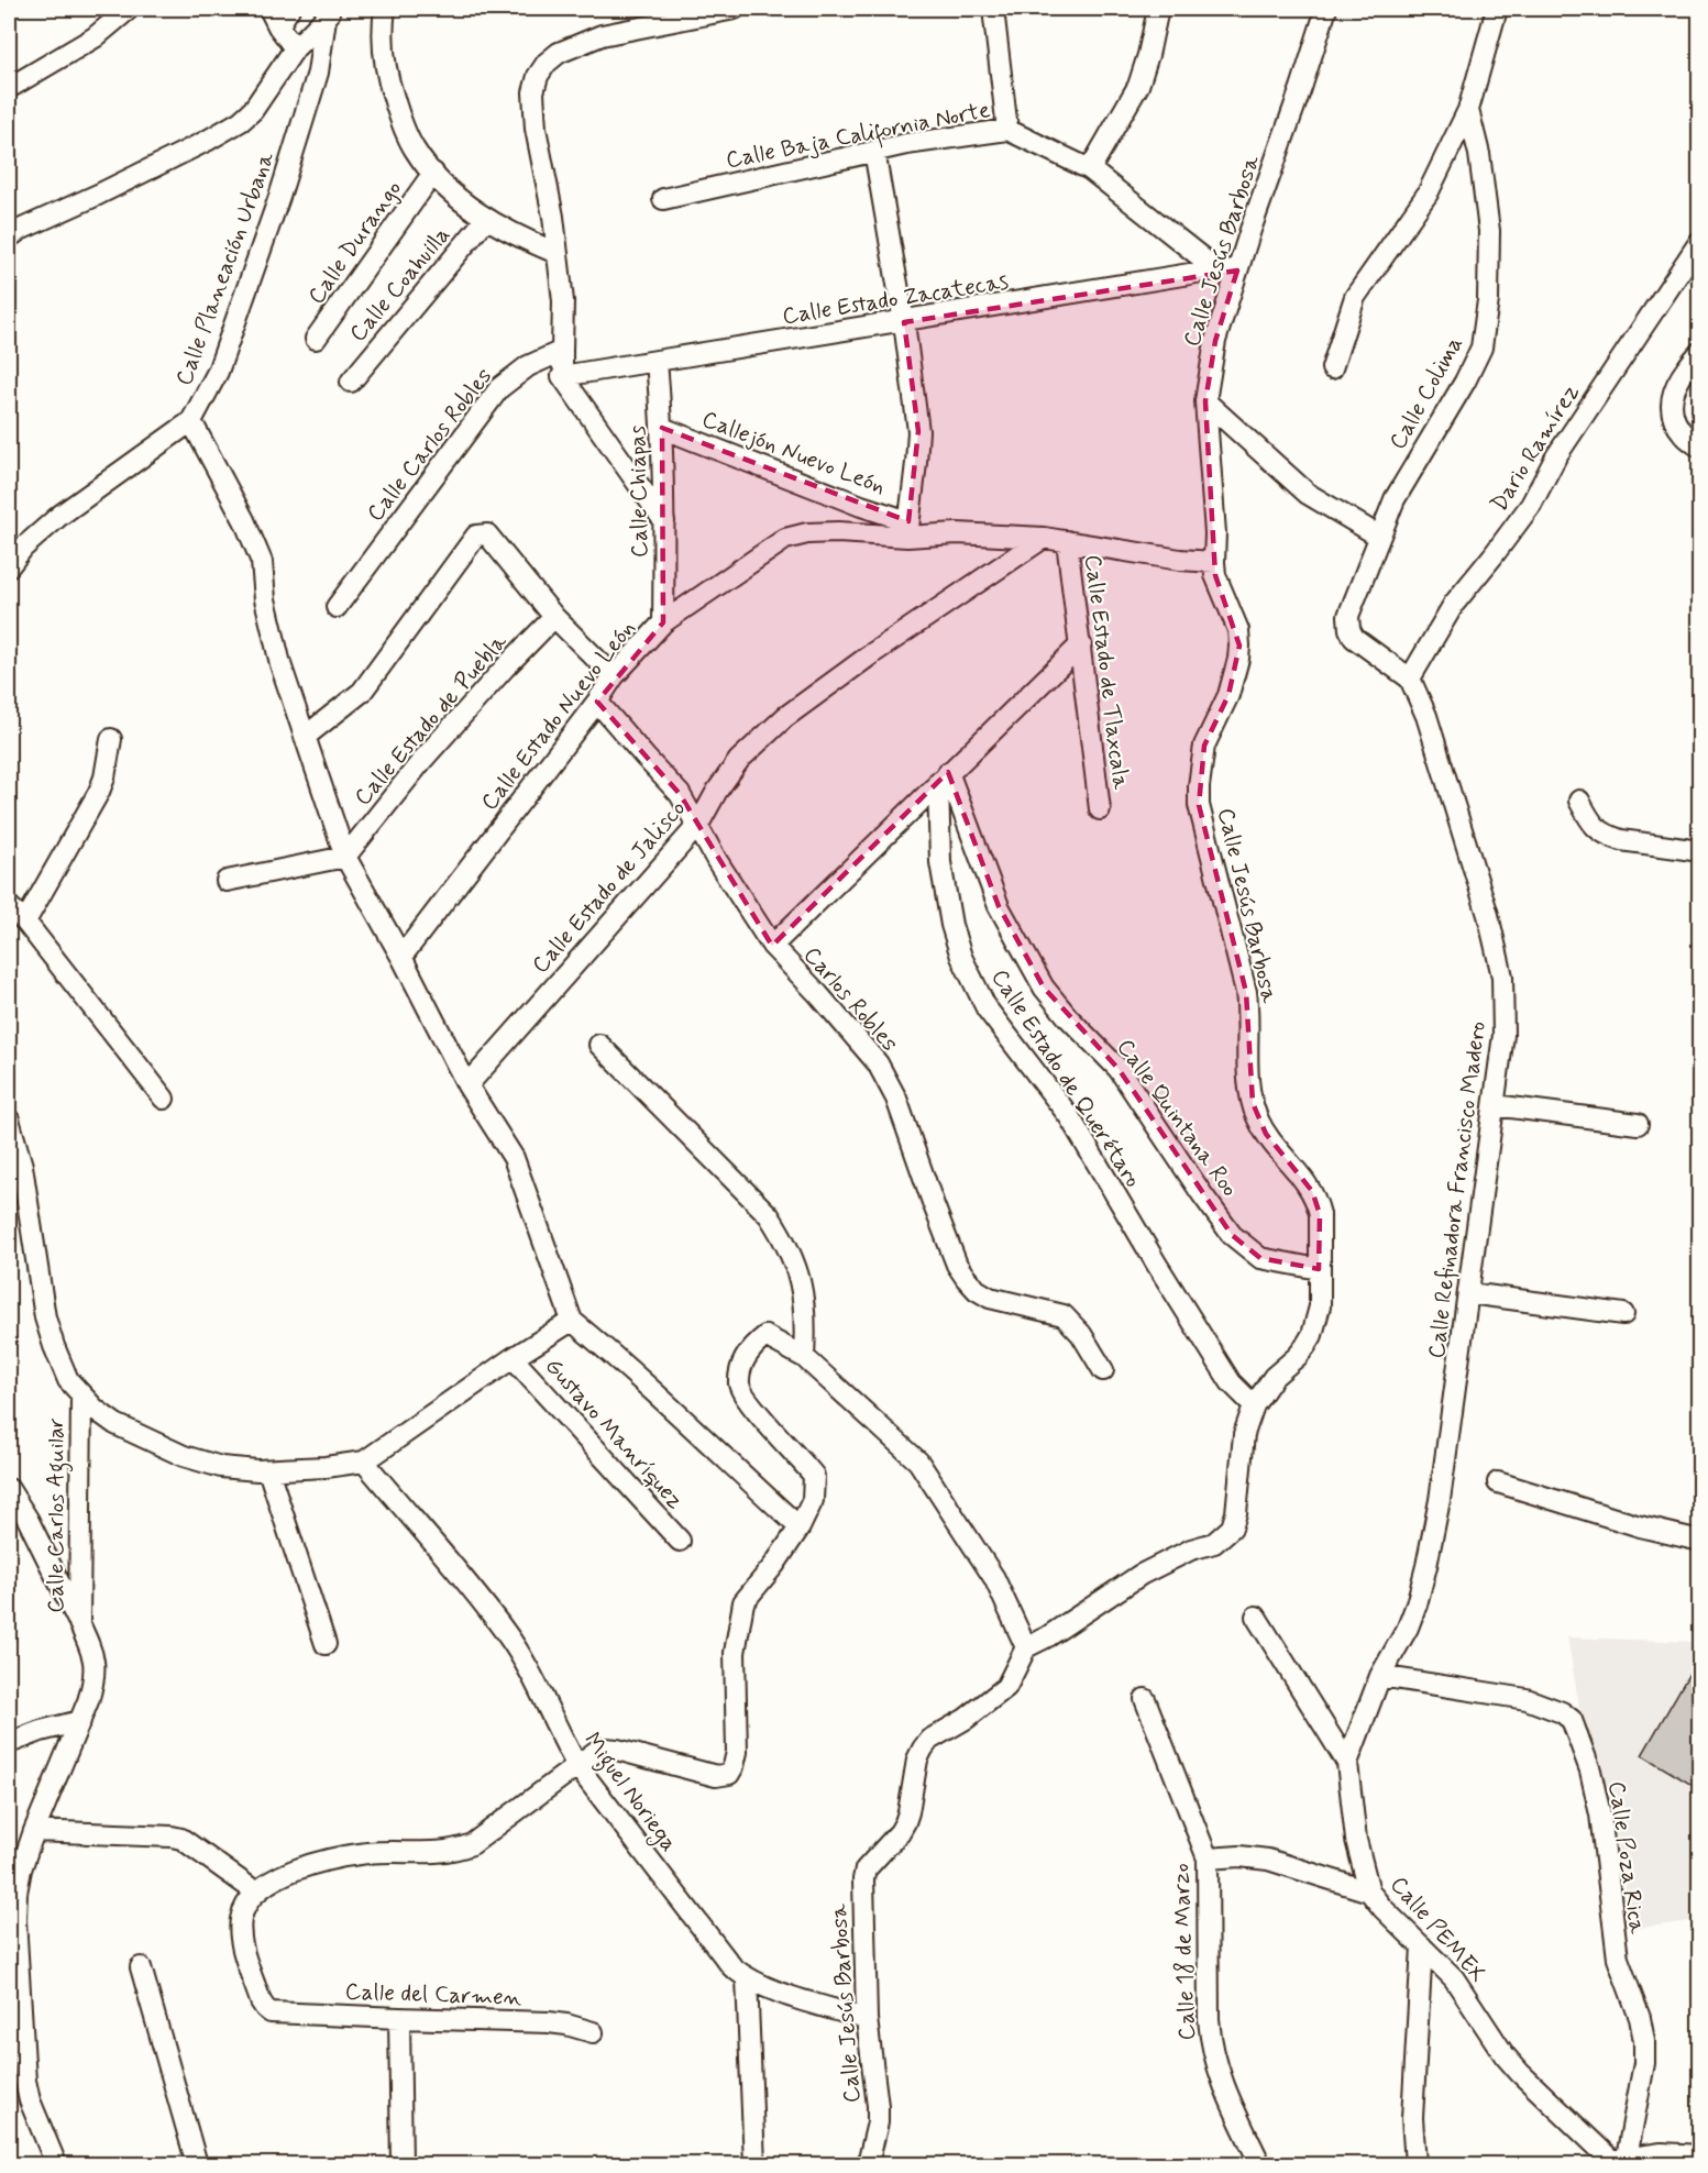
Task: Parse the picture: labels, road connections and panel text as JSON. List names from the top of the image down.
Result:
{
  "streets": {
    "street": [
      "Calle Baja California Norte",
      "Calle Durango",
      "Calle Jesús Barbosa",
      "Calle Planeación Urbana",
      "Calle Coahuilla",
      "Calle Estado Zacatecas",
      "Calle Colima",
      "Calle Carlos Robles",
      "Dario Ramírez",
      "Callejón Nuevo León",
      "Calle Chiapas",
      "Calle Estado de Tlaxcala",
      "Calle Estado Nuevo León",
      "Calle Estado de Puebla",
      "Calle Estado de Jalisco",
      "Carlos Robles",
      "Calle Estado de Querétaro",
      "Calle Quintana Roo",
      "Calle Refinadora Francisco Madero",
      "Gustavo Manríquez",
      "Calle Carlos Aguilar",
      "Miguel Noriega",
      "Calle Poza Rica",
      "Calle PEMEX",
      "Calle 18 de Marzo",
      "Calle del Carmen"
    ]
  },
  "crossings": [
    ["Calle Baja California Norte", "Calle Estado Zacatecas"],
    ["Calle Jesús Barbosa", "Calle Estado Zacatecas"],
    ["Calle Jesús Barbosa", "Calle Estado Nuevo León"],
    ["Calle Jesús Barbosa", "Calle Estado de Querétaro"],
    ["Calle Jesús Barbosa", "Calle Quintana Roo"],
    ["Calle Jesús Barbosa", "Miguel Noriega"],
    ["Calle Estado Zacatecas", "Calle Chiapas"],
    ["Calle Colima", "Calle Refinadora Francisco Madero"],
    ["Dario Ramírez", "Calle Refinadora Francisco Madero"],
    ["Callejón Nuevo León", "Calle Chiapas"],
    ["Callejón Nuevo León", "Calle Estado Nuevo León"],
    ["Calle Chiapas", "Calle Estado Nuevo León"],
    ["Calle Estado de Tlaxcala", "Calle Estado Nuevo León"],
    ["Calle Estado Nuevo León", "Calle Estado de Jalisco"],
    ["Calle Estado Nuevo León", "Carlos Robles"],
    ["Calle Estado de Jalisco", "Carlos Robles"],
    ["Calle Estado de Querétaro", "Calle Quintana Roo"],
    ["Calle Refinadora Francisco Madero", "Calle Poza Rica"],
    ["Calle Refinadora Francisco Madero", "Calle PEMEX"],
    ["Calle Poza Rica", "Calle PEMEX"]
  ]
}
